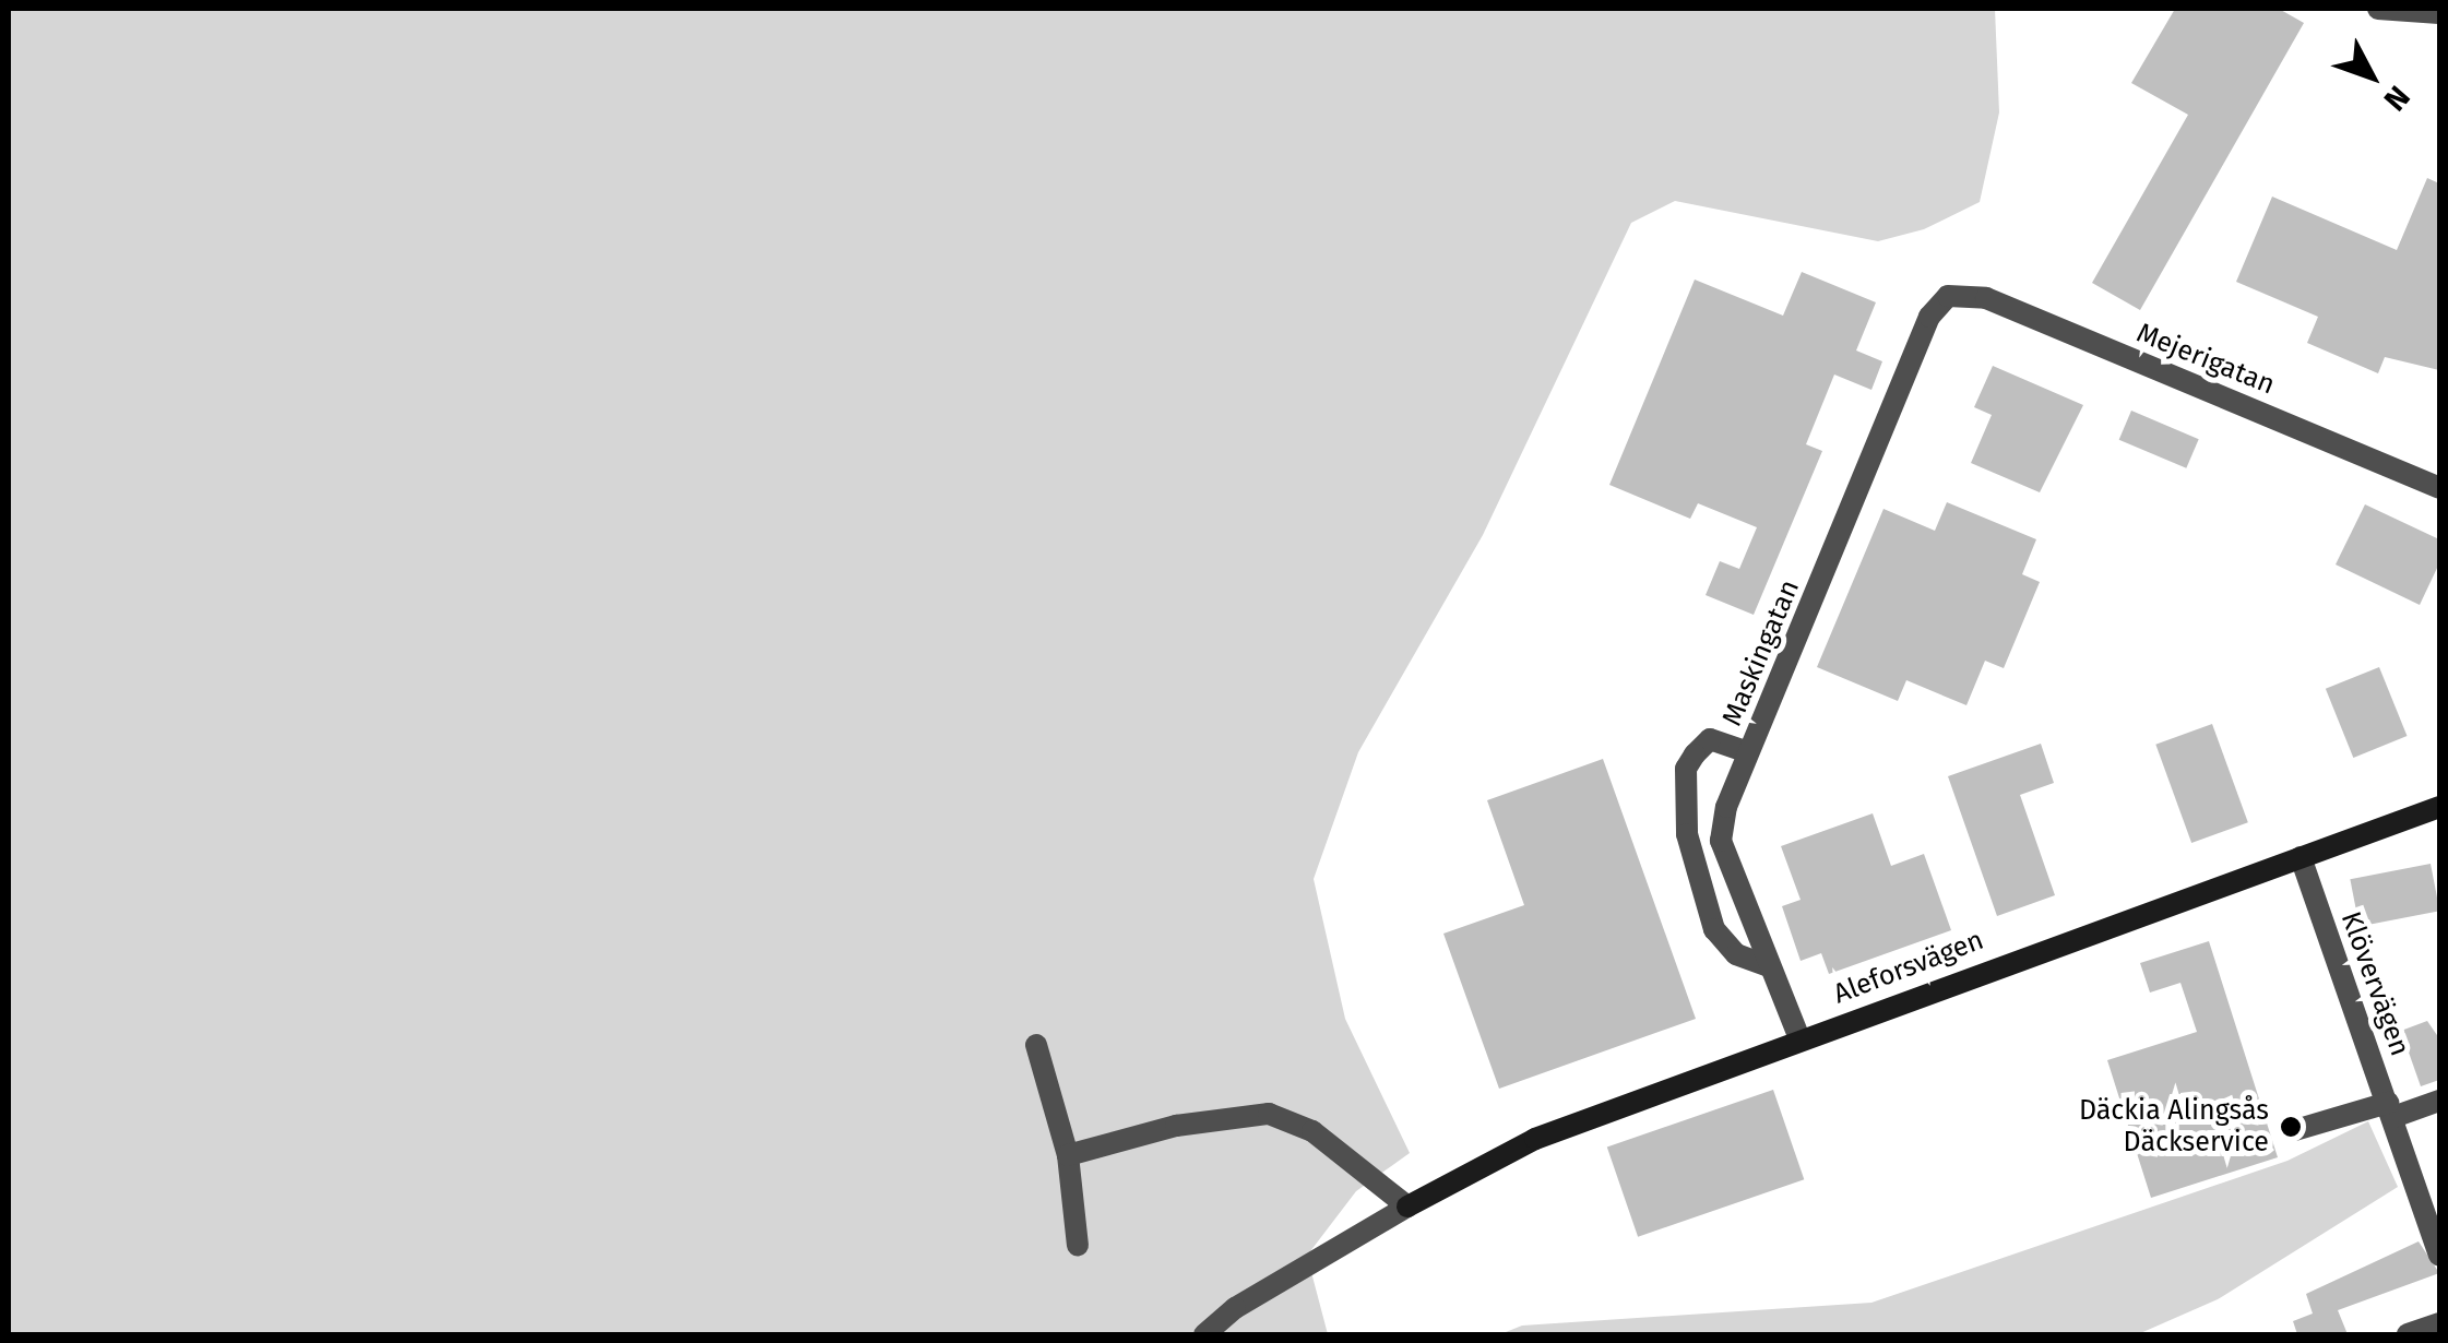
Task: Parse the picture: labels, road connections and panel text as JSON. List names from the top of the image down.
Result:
{
  "streets": {
    "street": [
      "Mejerigatan",
      "Maskingatan",
      "Aleforsvägen",
      "Klövervägen"
    ]
  },
  "crossings": [
    ["Mejerigatan", "Maskingatan"],
    ["Maskingatan", "Aleforsvägen"],
    ["Aleforsvägen", "Klövervägen"]
  ],
  "places": ["Däckia Alingsås Däckservice"],
  "north": "bottom right"
}
